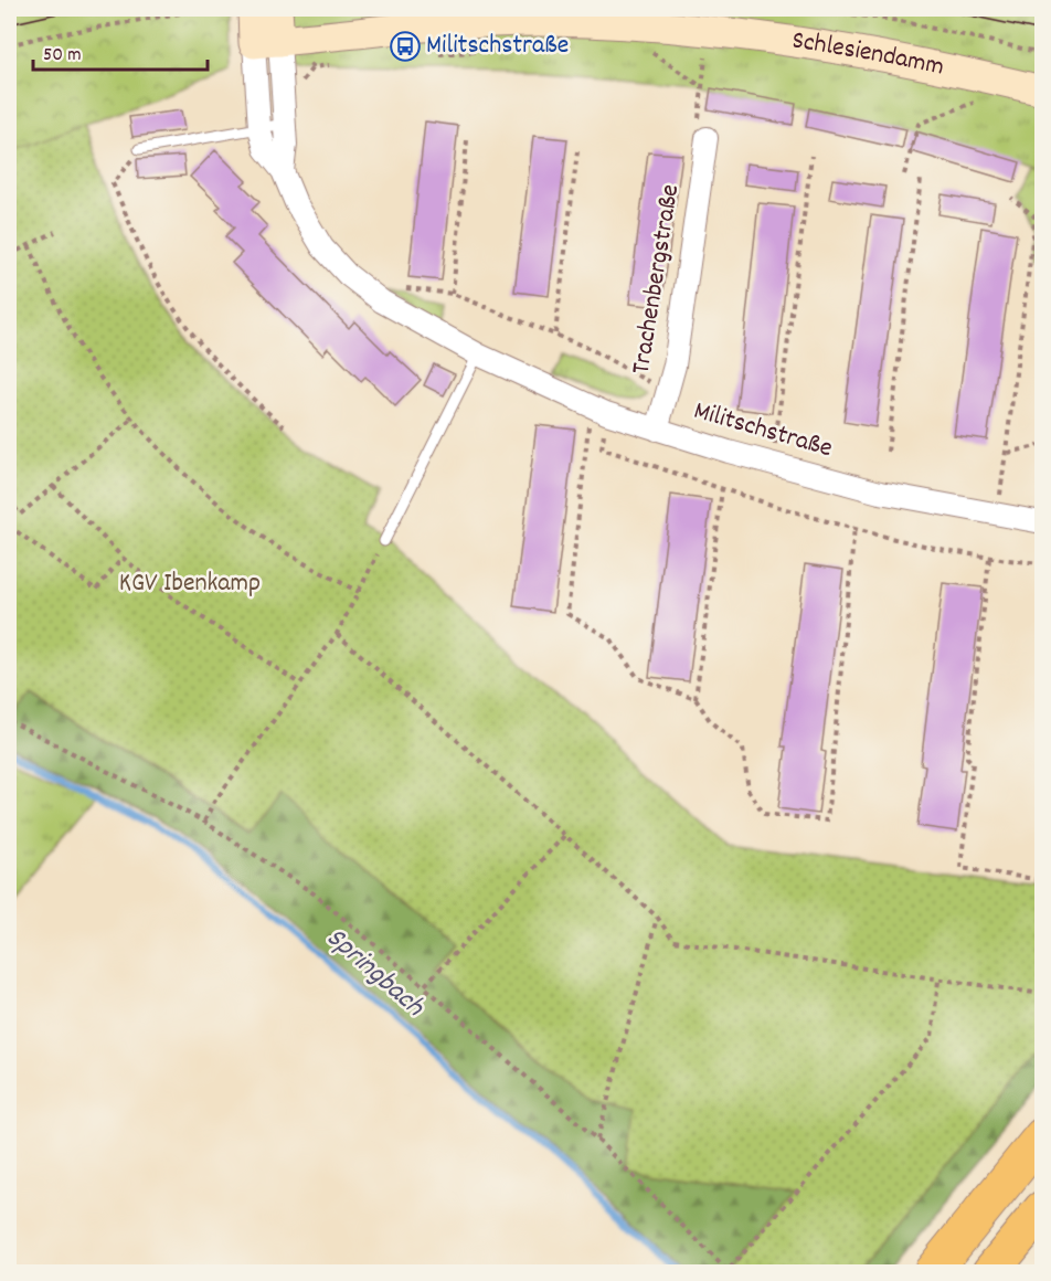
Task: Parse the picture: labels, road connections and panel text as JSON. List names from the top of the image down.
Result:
{
  "streets": {
    "street": ["Schlesiendamm", "Trachenbergstraße", "Militschstraße"]
  },
  "crossings": [
    ["Schlesiendamm", "Militschstraße"],
    ["Trachenbergstraße", "Militschstraße"]
  ],
  "water": ["Springbach"],
  "parks": ["KGV Ibenkamp"],
  "places": {
    "bus stop": ["Militschstraße"]
  },
  "scale_bar": "50 m"
}
